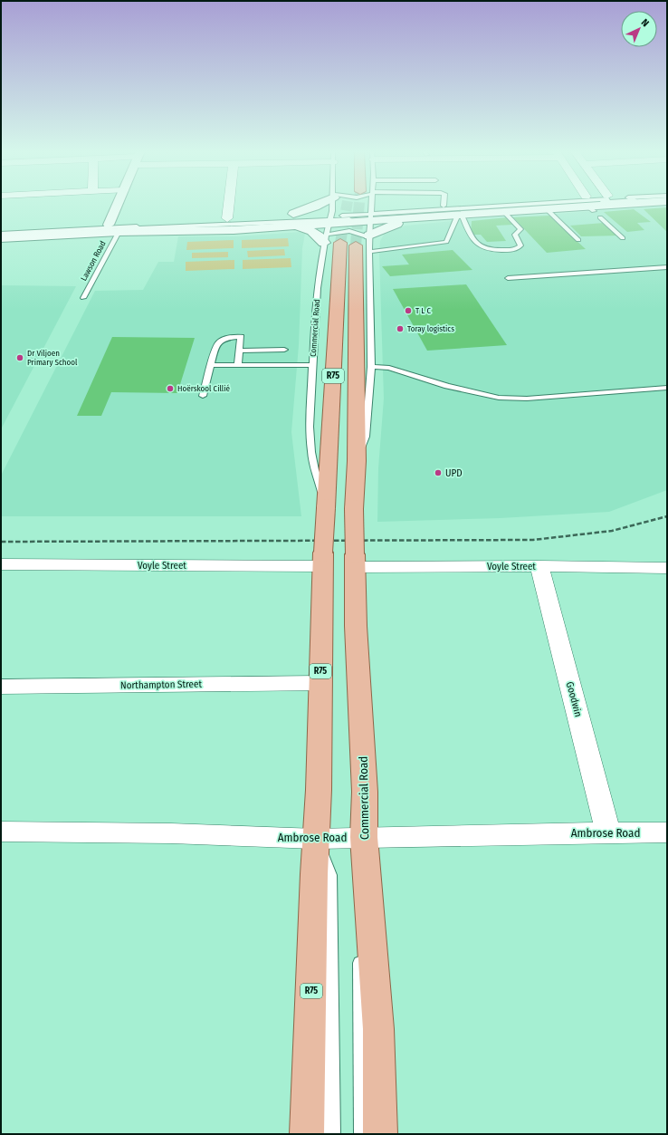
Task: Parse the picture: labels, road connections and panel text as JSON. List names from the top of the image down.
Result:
{
  "streets": {
    "main road": ["Commercial Road", "R75"],
    "street": [
      "Voyle Street",
      "Northampton Street",
      "Goodwin",
      "Ambrose Road"
    ],
    "lane": ["Lawson Road"]
  },
  "crossings": [
    ["Commercial Road", "Voyle Street"],
    ["Commercial Road", "Northampton Street"],
    ["Commercial Road", "Ambrose Road"],
    ["Voyle Street", "Goodwin"],
    ["Goodwin", "Ambrose Road"]
  ],
  "places": [
    "T L C",
    "Toray logistics",
    "Dr Viljoen Primary School",
    "Hoërskool Cillié",
    "UPD"
  ],
  "north": "top right"
}
